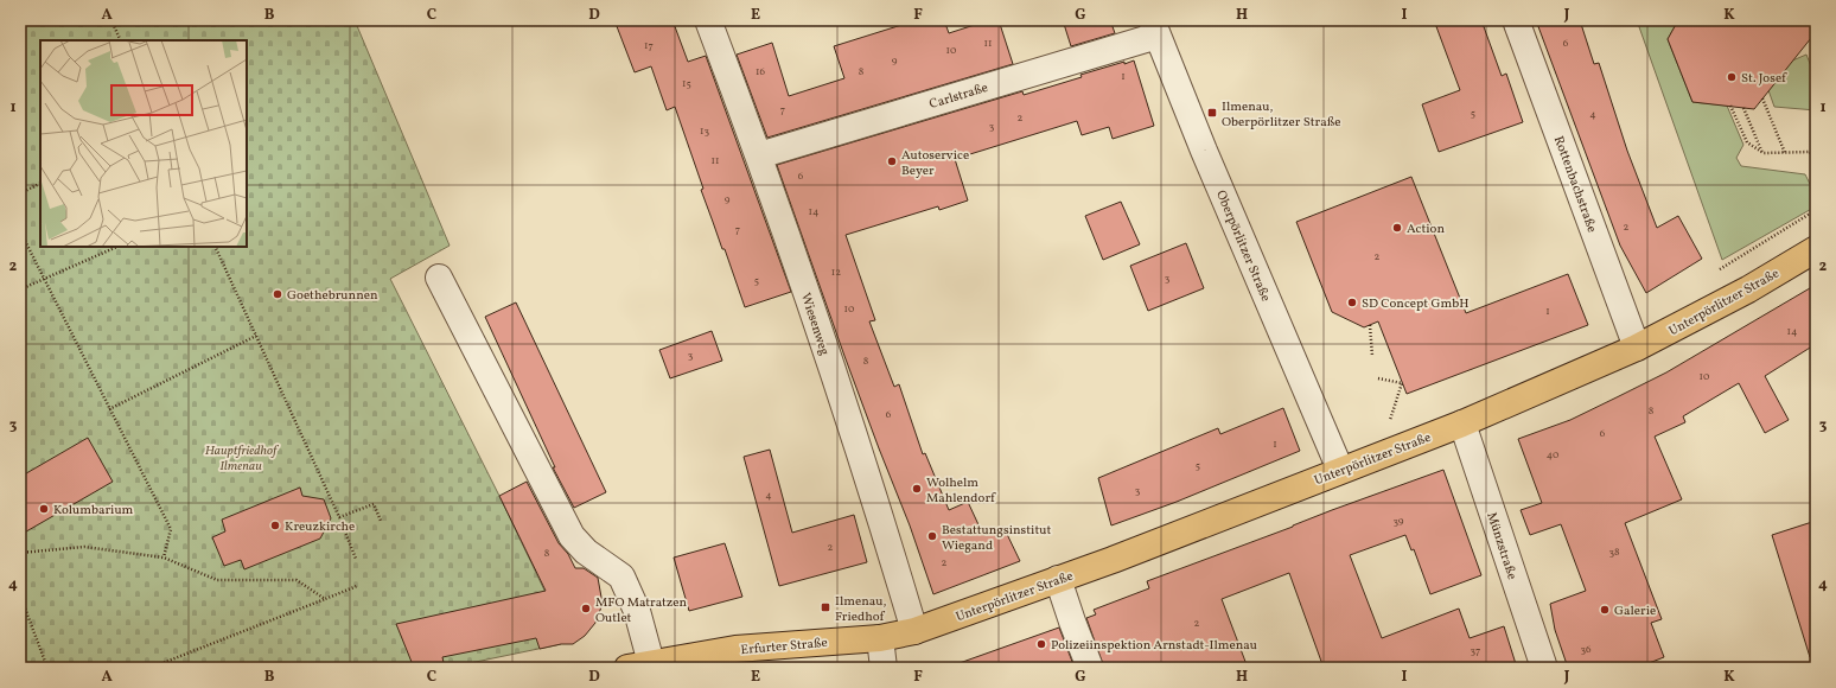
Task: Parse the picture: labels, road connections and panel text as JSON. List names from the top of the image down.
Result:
{
  "streets": {
    "main road": ["Unterpörlitzer Straße", "Erfurter Straße"],
    "street": [
      "Carlstraße",
      "Rottenbachstraße",
      "Oberpörlitzer Straße",
      "Wiesenweg",
      "Münzstraße"
    ]
  },
  "crossings": [
    ["Carlstraße", "Oberpörlitzer Straße"],
    ["Carlstraße", "Wiesenweg"],
    ["Rottenbachstraße", "Unterpörlitzer Straße"],
    ["Oberpörlitzer Straße", "Unterpörlitzer Straße"],
    ["Unterpörlitzer Straße", "Wiesenweg"],
    ["Unterpörlitzer Straße", "Münzstraße"],
    ["Unterpörlitzer Straße", "Erfurter Straße"],
    ["Wiesenweg", "Erfurter Straße"]
  ],
  "parks": ["Hauptfriedhof Ilmenau"],
  "places": {
    "other": [
      "St. Josef",
      "Autoservice Beyer",
      "Action",
      "Goethebrunnen",
      "SD Concept GmbH",
      "Wolhelm Mahlendorf",
      "Kolumbarium",
      "Kreuzkirche",
      "Bestattungsinstitut Wiegand",
      "MFO Matratzen Outlet",
      "Galerie",
      "Polizeiinspektion Arnstadt-Ilmenau"
    ],
    "transit": ["Ilmenau, Oberpörlitzer Straße", "Ilmenau, Friedhof"]
  },
  "house_numbers": [
    "11",
    "6",
    "17",
    "10",
    "9",
    "16",
    "8",
    "1",
    "15",
    "7",
    "5",
    "4",
    "2",
    "3",
    "13",
    "11",
    "6",
    "9",
    "14",
    "2",
    "7",
    "2",
    "12",
    "3",
    "5",
    "10",
    "1",
    "14",
    "3",
    "8",
    "10",
    "8",
    "6",
    "6",
    "1",
    "40",
    "5",
    "3",
    "4",
    "39",
    "2",
    "38",
    "8",
    "2",
    "2",
    "36",
    "37"
  ],
  "grid": {
    "columns": [
      "A",
      "B",
      "C",
      "D",
      "E",
      "F",
      "G",
      "H",
      "I",
      "J",
      "K"
    ],
    "rows": [
      "1",
      "2",
      "3",
      "4"
    ]
  }
}
